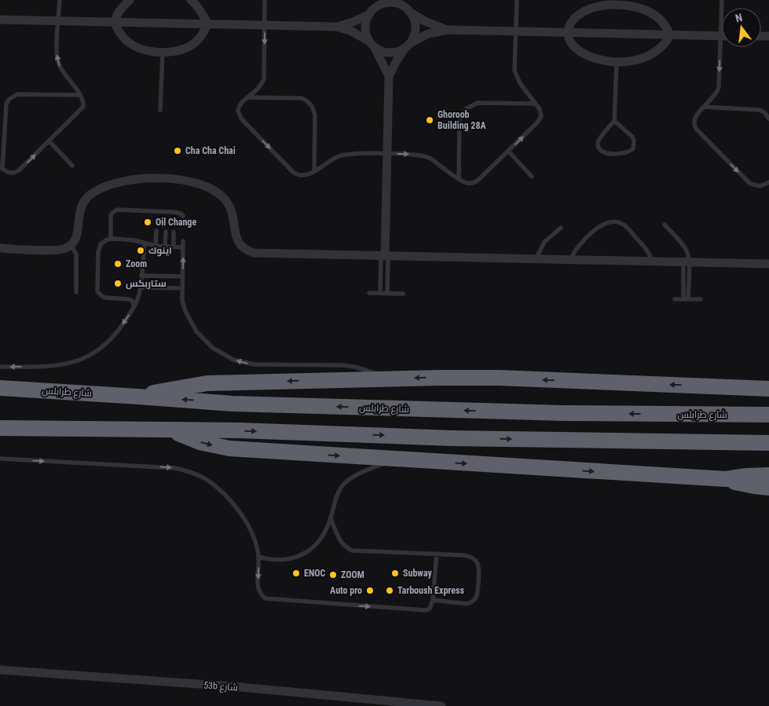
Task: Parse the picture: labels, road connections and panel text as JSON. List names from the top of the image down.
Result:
{
  "streets": {
    "highway": ["شارع طرابلس"],
    "street": ["53b شارع"]
  },
  "places": [
    "Ghoroob Building 28A",
    "Cha Cha Chai",
    "Oil Change",
    "اينوك",
    "Zoom",
    "ستاربكس",
    "ENOC",
    "Subway",
    "ZOOM",
    "Auto pro",
    "Tarboush Express"
  ],
  "north": "top"
}
